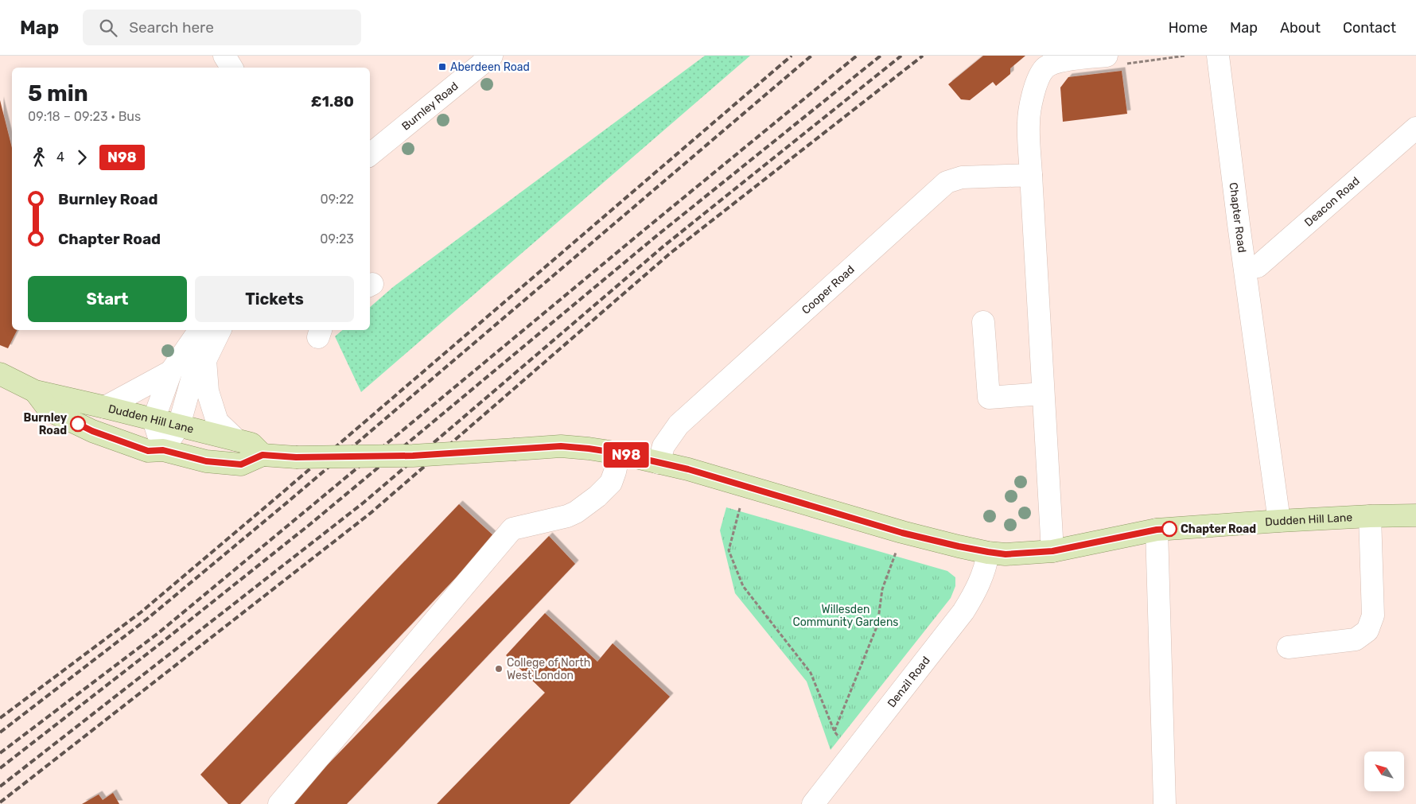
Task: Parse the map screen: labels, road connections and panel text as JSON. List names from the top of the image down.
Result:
{
  "streets": {
    "main road": ["Dudden Hill Lane"],
    "street": [
      "Burnley Road",
      "Deacon Road",
      "Chapter Road",
      "Cooper Road",
      "Denzil Road"
    ]
  },
  "crossings": [
    ["Deacon Road", "Chapter Road"],
    ["Chapter Road", "Dudden Hill Lane"],
    ["Cooper Road", "Dudden Hill Lane"],
    ["Dudden Hill Lane", "Denzil Road"]
  ],
  "parks": ["Willesden Community Gardens"],
  "places": {
    "transit": ["Aberdeen Road"],
    "other": ["Burnley Road", "Chapter Road", "College of North West London"]
  },
  "lines": ["bus line N98"],
  "north": "top left",
  "page": {
    "header": "Map",
    "search": "Search here",
    "nav": [
      "Home",
      "Map",
      "About",
      "Contact"
    ],
    "on_map": "N98",
    "heading": ["5 min", "09:18 – 09:23 · Bus", "£1.80"],
    "legs": ["4", "N98"],
    "list": [
      {
        "name": "Burnley Road",
        "value": "09:22"
      },
      {
        "name": "Chapter Road",
        "value": "09:23"
      }
    ],
    "buttons": ["Start", "Tickets"]
  }
}
